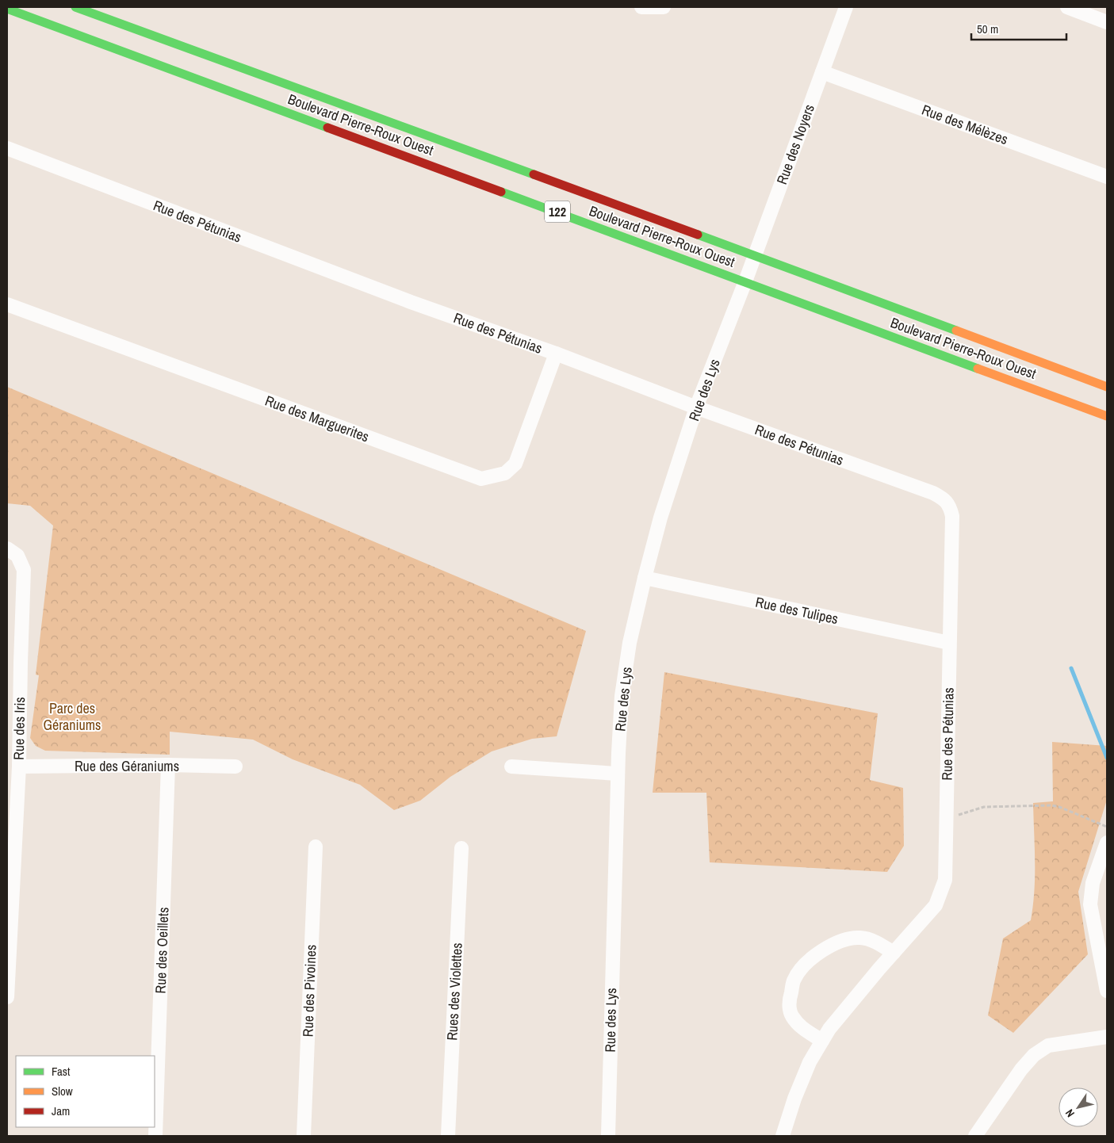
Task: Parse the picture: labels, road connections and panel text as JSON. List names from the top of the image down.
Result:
{
  "streets": {
    "main road": ["Boulevard Pierre-Roux Ouest", "122"],
    "street": [
      "Rue des Mélèzes",
      "Rue des Noyers",
      "Rue des Pétunias",
      "Rue des Lys",
      "Rue des Marguerites",
      "Rue des Tulipes",
      "Rue des Iris",
      "Rue des Géraniums",
      "Rue des Oeillets",
      "Rue des Pivoines",
      "Rues des Violettes"
    ]
  },
  "crossings": [
    ["Boulevard Pierre-Roux Ouest", "Rue des Noyers"],
    ["Boulevard Pierre-Roux Ouest", "Rue des Lys"],
    ["Rue des Mélèzes", "Rue des Noyers"],
    ["Rue des Noyers", "Rue des Lys"],
    ["Rue des Pétunias", "Rue des Lys"],
    ["Rue des Pétunias", "Rue des Marguerites"],
    ["Rue des Pétunias", "Rue des Tulipes"],
    ["Rue des Lys", "Rue des Tulipes"],
    ["Rue des Iris", "Rue des Géraniums"],
    ["Rue des Géraniums", "Rue des Oeillets"]
  ],
  "parks": ["Parc des Géraniums"],
  "legend": ["Fast", "Slow", "Jam"],
  "scale_bar": "50 m",
  "north": "bottom left"
}
